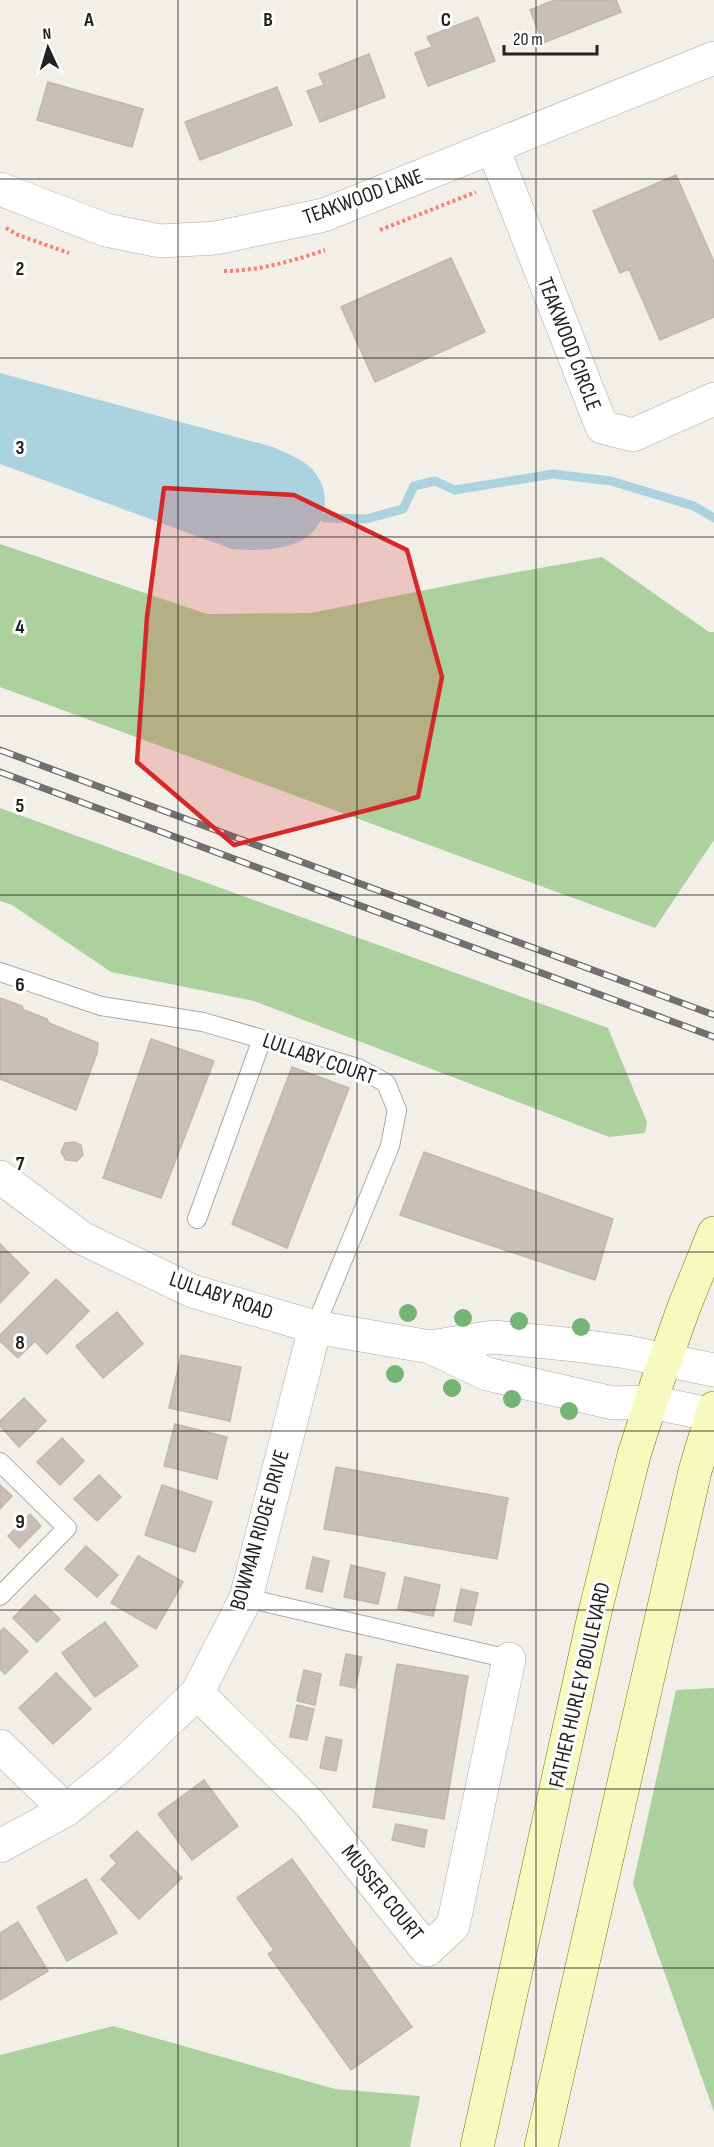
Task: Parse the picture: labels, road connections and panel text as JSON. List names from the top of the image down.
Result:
{
  "streets": {
    "main road": ["FATHER HURLEY BOULEVARD"],
    "street": [
      "TEAKWOOD LANE",
      "TEAKWOOD CIRCLE",
      "LULLABY ROAD",
      "BOWMAN RIDGE DRIVE",
      "MUSSER COURT"
    ],
    "lane": ["LULLABY COURT"]
  },
  "crossings": [
    ["TEAKWOOD LANE", "TEAKWOOD CIRCLE"],
    ["LULLABY COURT", "LULLABY ROAD"],
    ["LULLABY COURT", "BOWMAN RIDGE DRIVE"],
    ["LULLABY ROAD", "BOWMAN RIDGE DRIVE"],
    ["LULLABY ROAD", "FATHER HURLEY BOULEVARD"],
    ["BOWMAN RIDGE DRIVE", "MUSSER COURT"]
  ],
  "scale_bar": "20 m",
  "north": "top",
  "grid": {
    "columns": ["A", "B", "C"],
    "rows": [
      "2",
      "3",
      "4",
      "5",
      "6",
      "7",
      "8",
      "9"
    ]
  }
}
